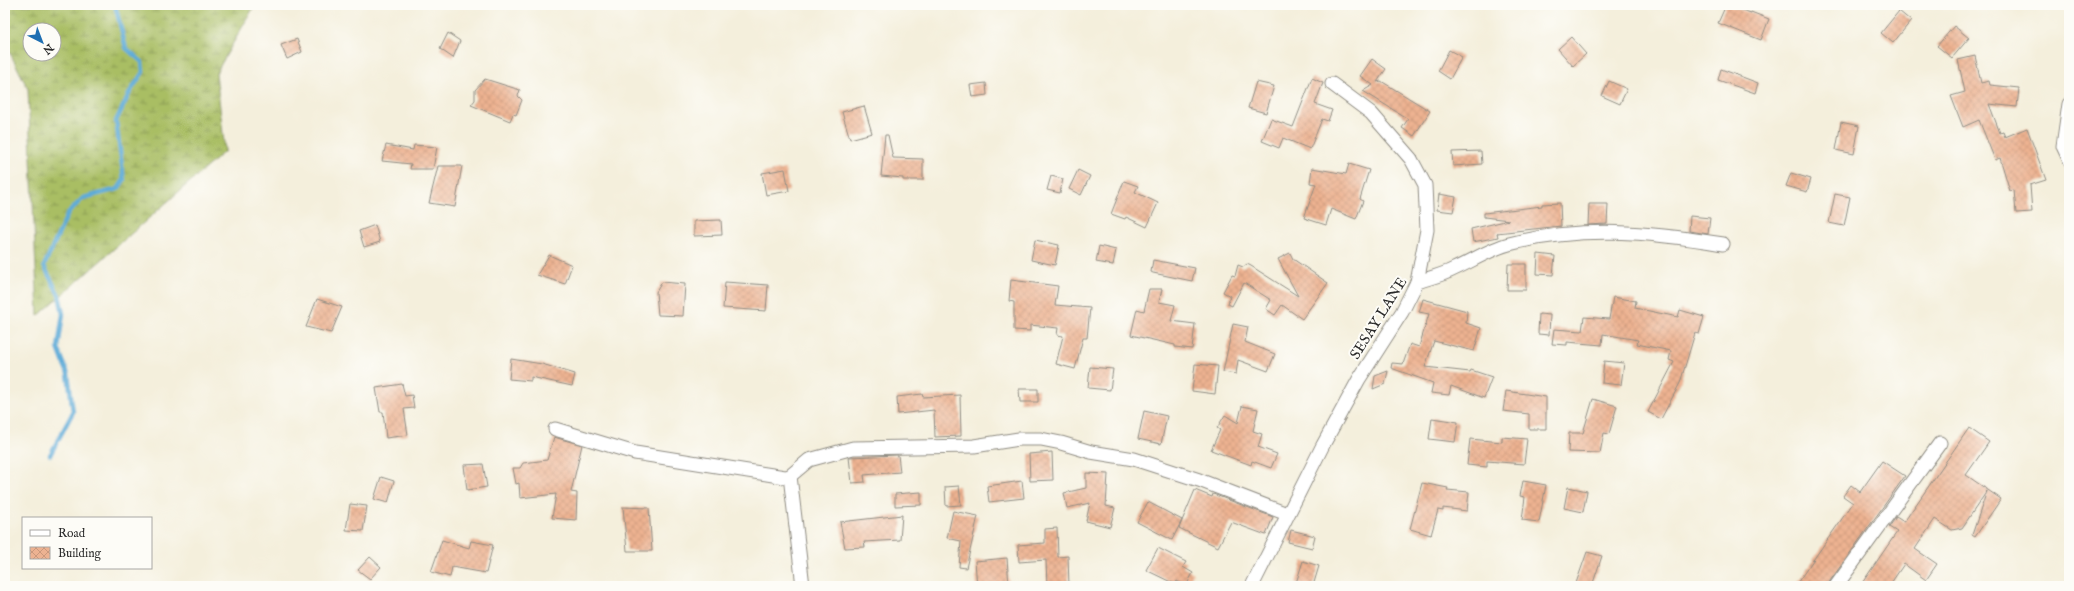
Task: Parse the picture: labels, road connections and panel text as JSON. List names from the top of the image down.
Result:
{
  "streets": {
    "street": ["SESAY LANE"]
  },
  "legend": ["Road", "Building"],
  "north": "bottom right"
}
